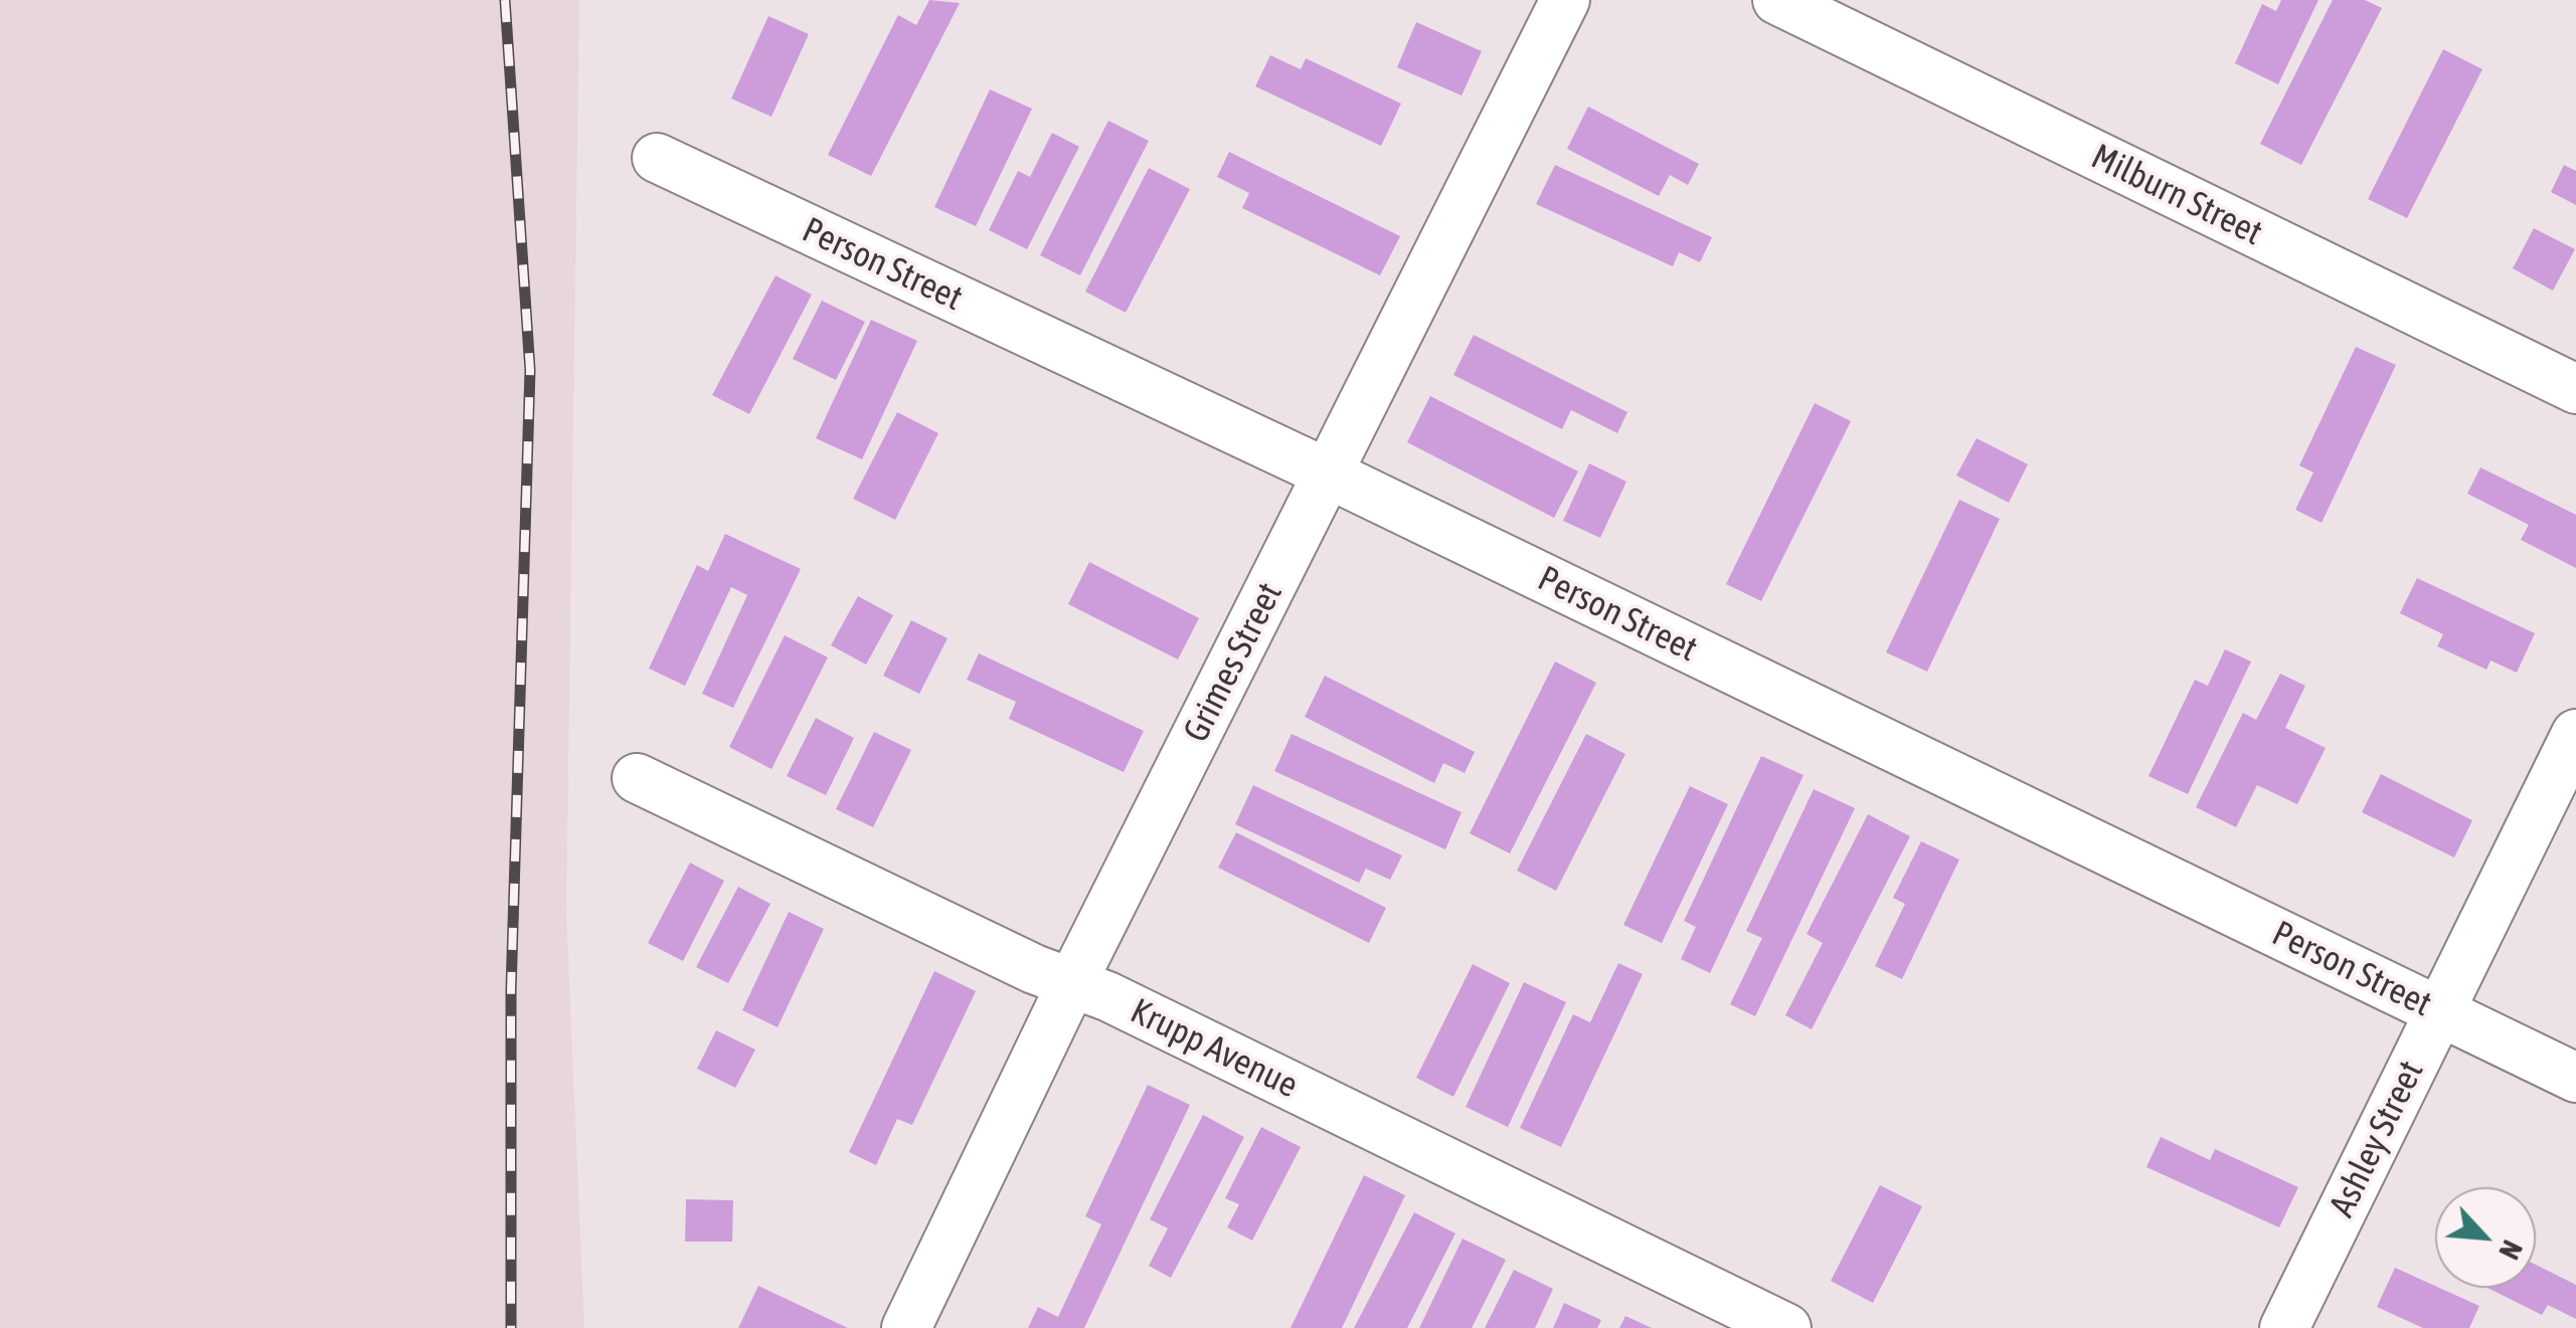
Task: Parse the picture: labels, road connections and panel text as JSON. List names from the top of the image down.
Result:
{
  "streets": {
    "street": [
      "Milburn Street",
      "Person Street",
      "Grimes Street",
      "Krupp Avenue",
      "Ashley Street"
    ]
  },
  "crossings": [
    ["Person Street", "Grimes Street"],
    ["Person Street", "Ashley Street"],
    ["Grimes Street", "Krupp Avenue"]
  ],
  "north": "bottom right"
}
